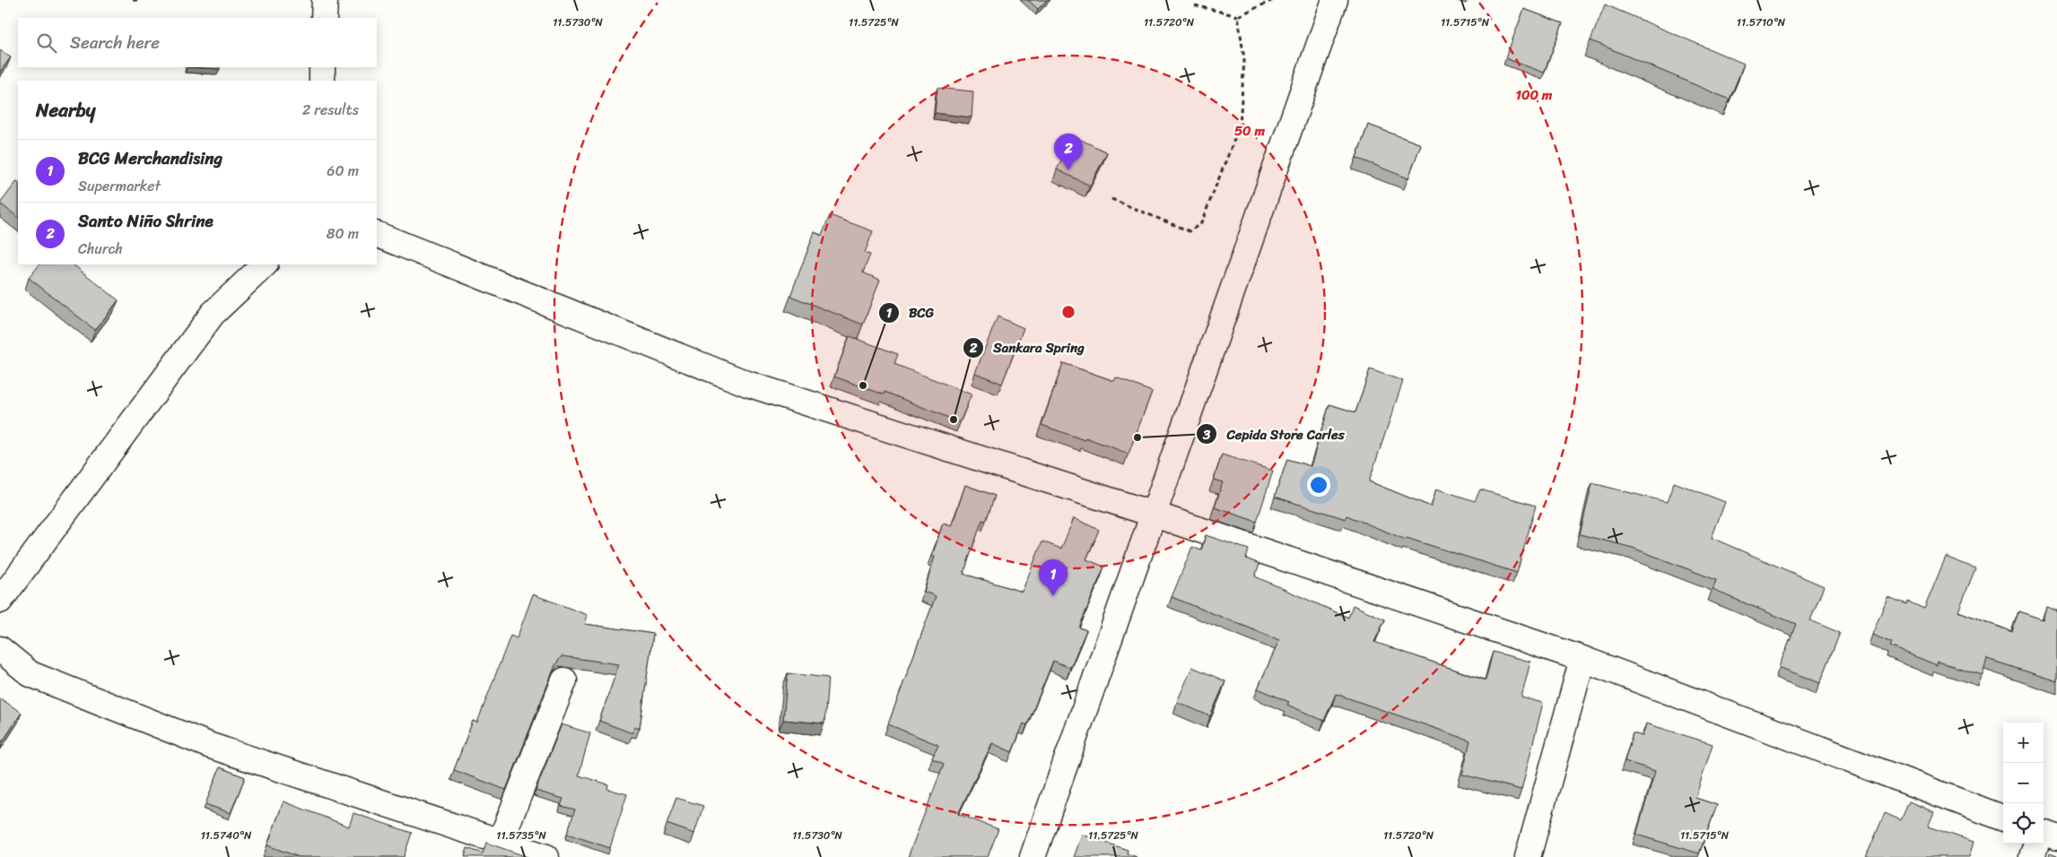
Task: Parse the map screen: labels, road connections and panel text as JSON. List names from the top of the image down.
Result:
{
  "places": ["BCG", "Sankara Spring", "Cepida Store Carles"],
  "page": {
    "search": "Search here",
    "heading": ["Nearby", "2 results"],
    "pins": ["2", "1"],
    "list": [
      {
        "mark": "1",
        "name": "BCG Merchandising",
        "note": "Supermarket",
        "value": "60 m"
      },
      {
        "mark": "2",
        "name": "Santo Niño Shrine",
        "note": "Church",
        "value": "80 m"
      }
    ],
    "map_buttons": ["+", "−"]
  },
  "coordinates": [
    "11.5730°N",
    "11.5725°N",
    "11.5720°N",
    "11.5715°N",
    "11.5710°N",
    "11.5740°N",
    "11.5735°N"
  ],
  "rings": ["100 m", "50 m"]
}
